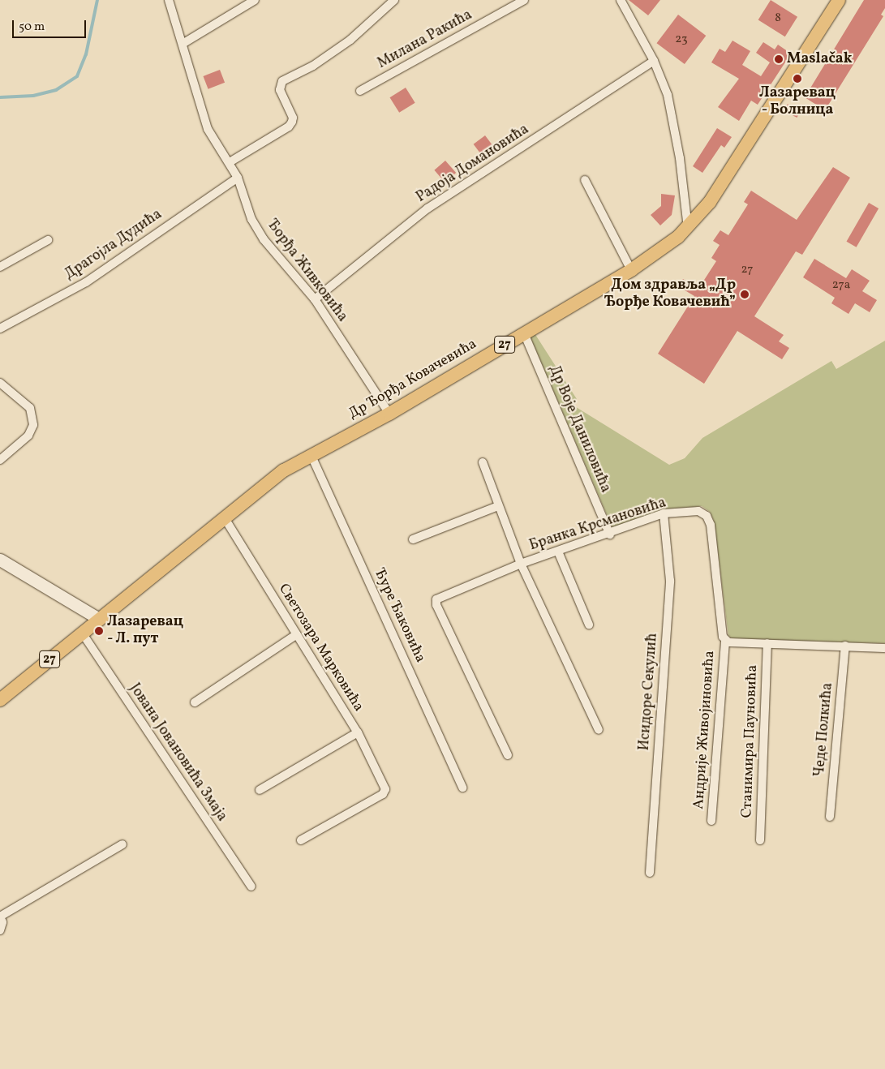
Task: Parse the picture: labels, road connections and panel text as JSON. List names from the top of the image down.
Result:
{
  "streets": {
    "main road": ["27", "Др Ђорђа Ковачевића"],
    "street": [
      "Милана Ракића",
      "Радоја Домановића",
      "Драгојла Дудића",
      "Ђорђа Живковића",
      "Др Воје Даниловића",
      "Бранка Крсмановића",
      "Ђуре Ђаковића",
      "Светозара Марковића",
      "Исидоре Секулић",
      "Андрије Живојиновића",
      "Чеде Полкића",
      "Станимира Пауновића",
      "Јована Јовановића Змаја"
    ]
  },
  "crossings": [
    ["Радоја Домановића", "Ђорђа Живковића"],
    ["Драгојла Дудића", "Ђорђа Живковића"],
    ["Ђорђа Живковића", "Др Ђорђа Ковачевића"],
    ["27", "Др Ђорђа Ковачевића"],
    ["27", "Јована Јовановића Змаја"],
    ["Др Ђорђа Ковачевића", "Др Воје Даниловића"],
    ["Др Ђорђа Ковачевића", "Ђуре Ђаковића"],
    ["Др Ђорђа Ковачевића", "Светозара Марковића"],
    ["Др Воје Даниловића", "Бранка Крсмановића"],
    ["Бранка Крсмановића", "Исидоре Секулић"],
    ["Бранка Крсмановића", "Андрије Живојиновића"]
  ],
  "places": [
    "Maslačak",
    "Лазаревац - Болница",
    "Дом здравља „Др Ђорђе Ковачевић”",
    "Лазаревац - Л. пут"
  ],
  "house_numbers": [
    "8",
    "23",
    "27",
    "27a"
  ],
  "scale_bar": "50 m"
}
